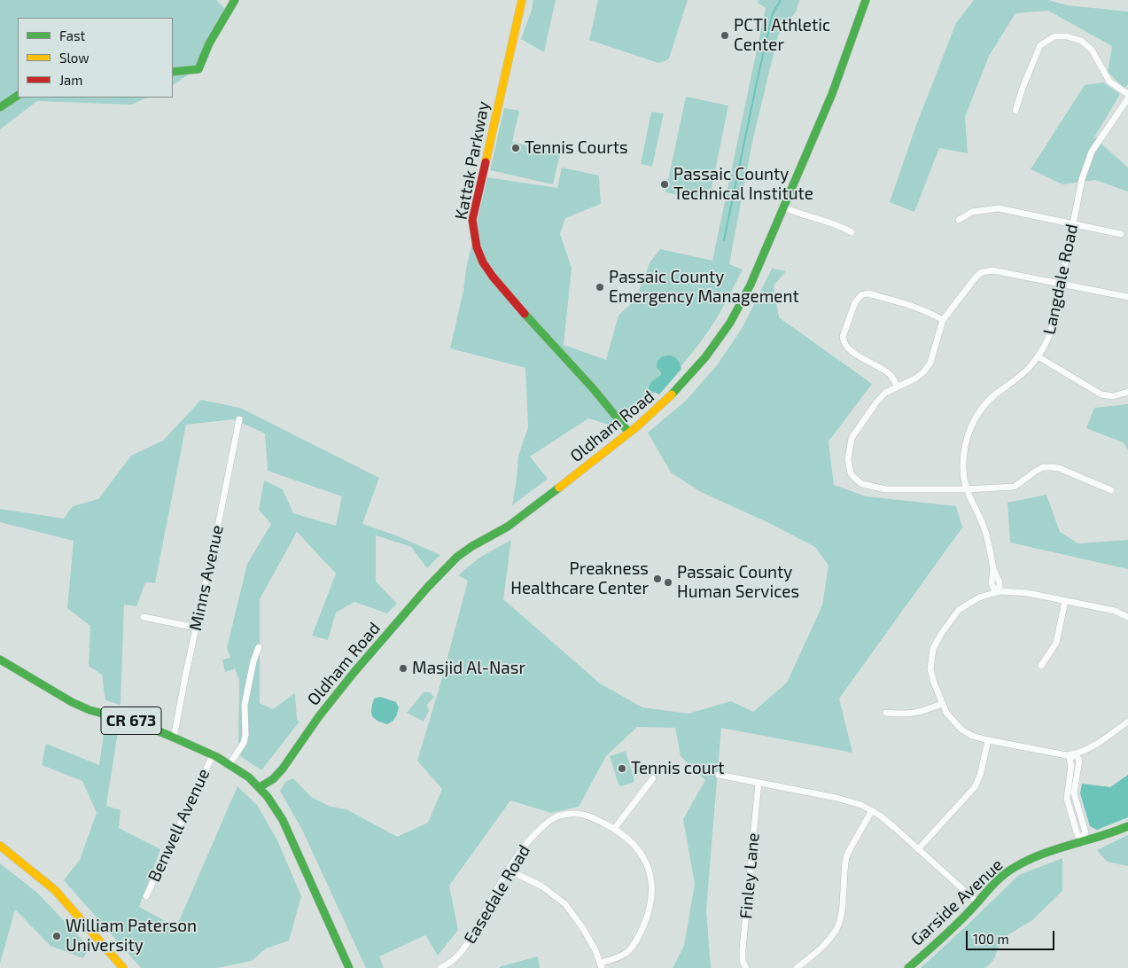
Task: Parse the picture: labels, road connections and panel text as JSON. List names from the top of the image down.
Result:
{
  "streets": {
    "street": [
      "Kattak Parkway",
      "Langdale Road",
      "Oldham Road",
      "Minns Avenue",
      "CR 673",
      "Benwell Avenue",
      "Finley Lane",
      "Easedale Road",
      "Garside Avenue"
    ]
  },
  "crossings": [
    ["Kattak Parkway", "Oldham Road"],
    ["Oldham Road", "CR 673"],
    ["Minns Avenue", "CR 673"],
    ["CR 673", "Benwell Avenue"]
  ],
  "places": [
    "PCTI Athletic Center",
    "Tennis Courts",
    "Passaic County Technical Institute",
    "Passaic County Emergency Management",
    "Preakness Healthcare Center",
    "Passaic County Human Services",
    "Masjid Al-Nasr",
    "Tennis court",
    "William Paterson University"
  ],
  "legend": ["Fast", "Slow", "Jam"],
  "scale_bar": "100 m"
}
